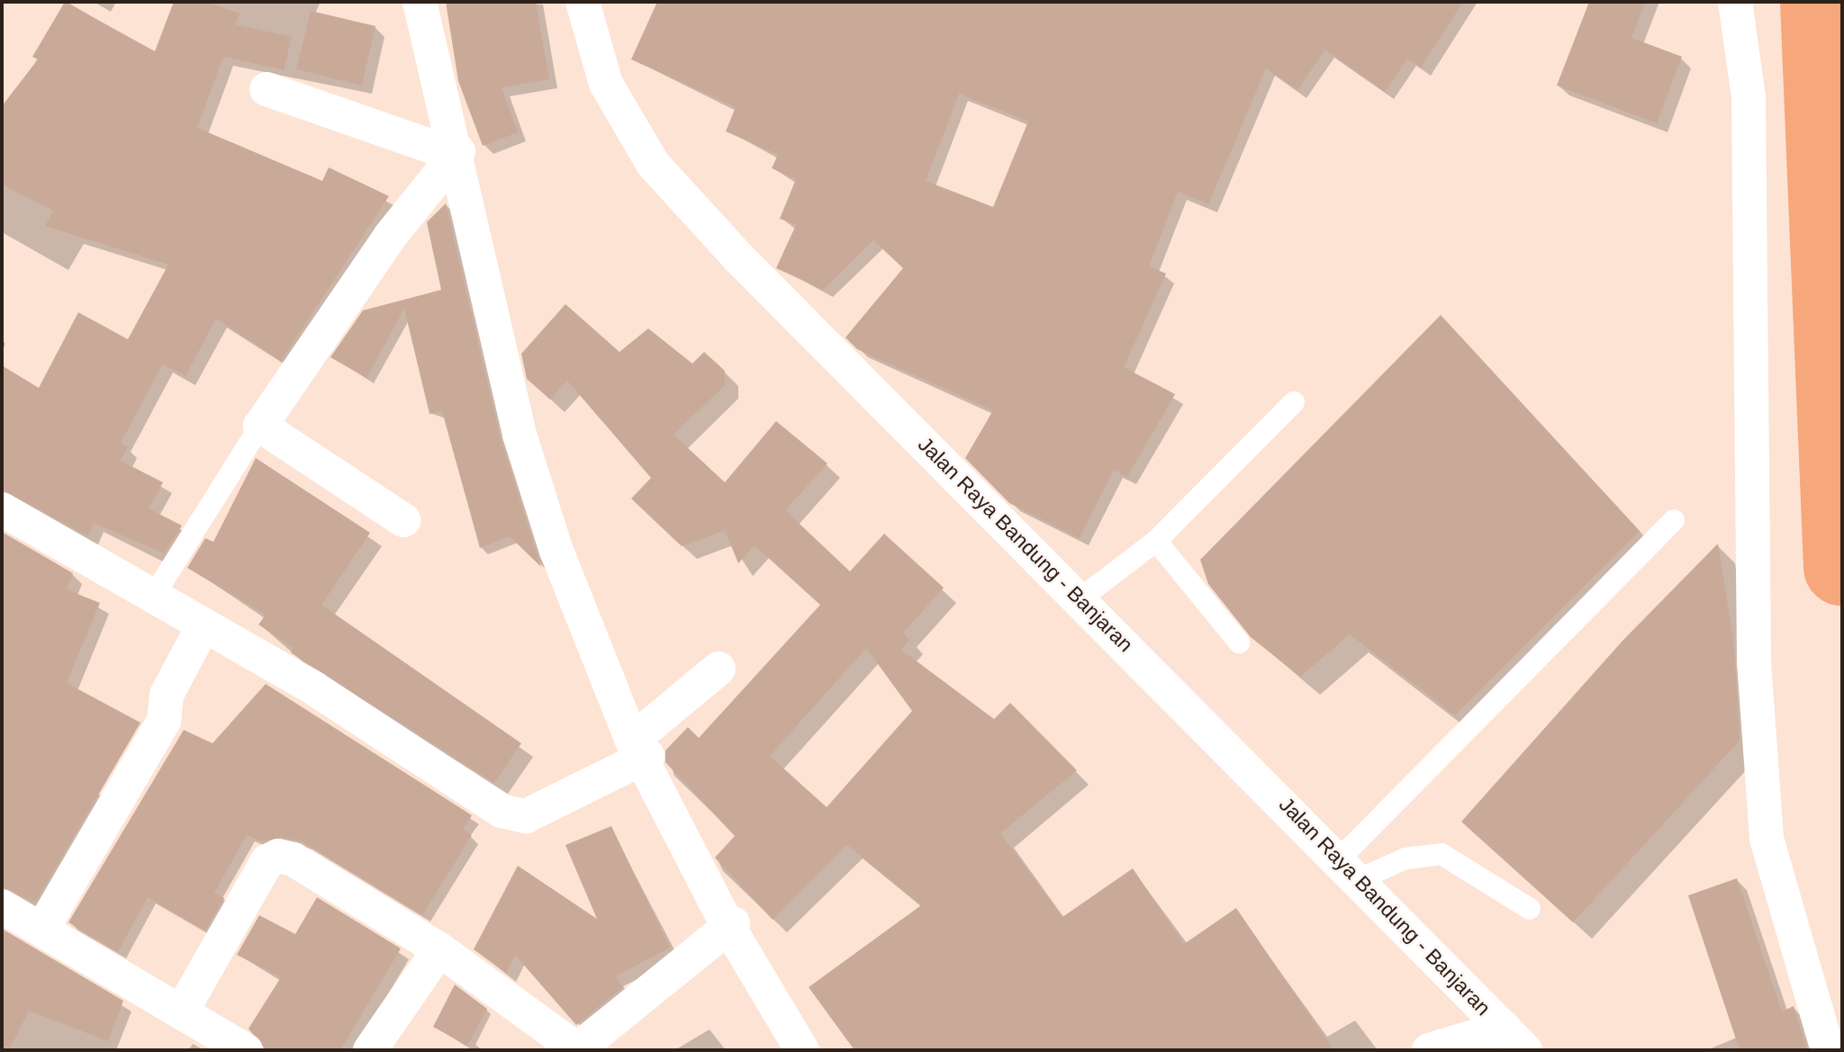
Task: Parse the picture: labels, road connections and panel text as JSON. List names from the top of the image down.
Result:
{
  "streets": {
    "street": ["Jalan Raya Bandung - Banjaran"]
  }
}
